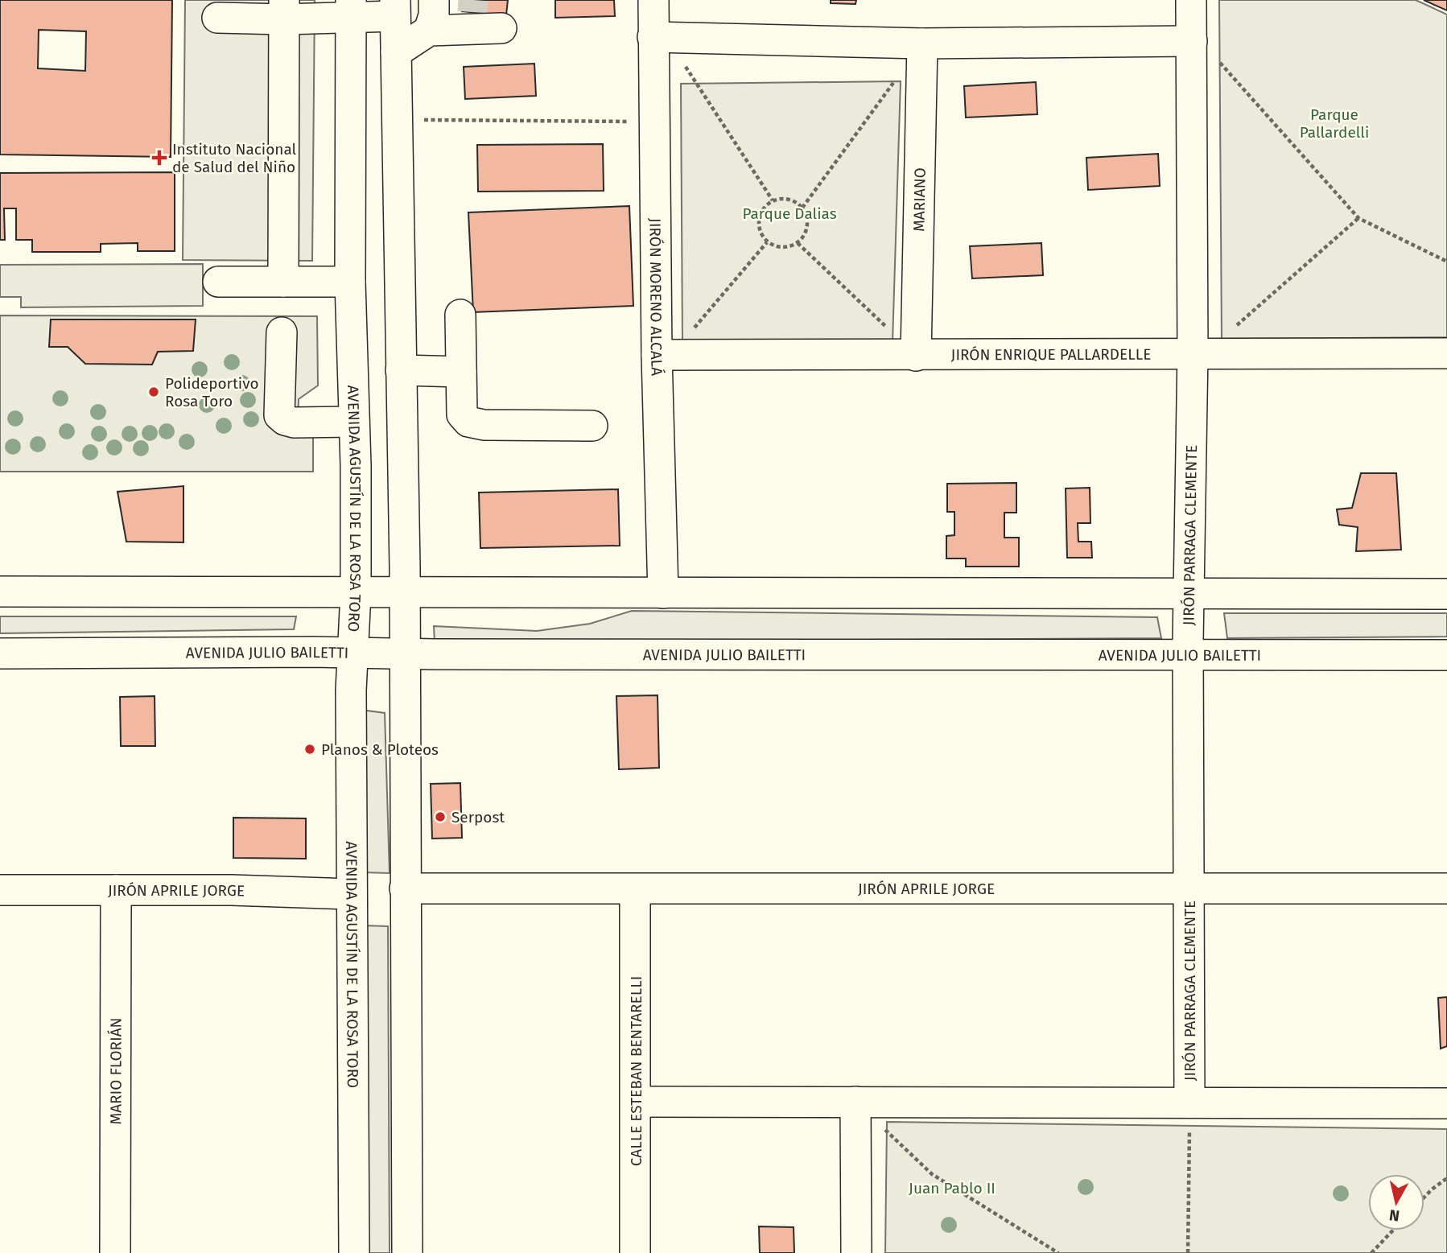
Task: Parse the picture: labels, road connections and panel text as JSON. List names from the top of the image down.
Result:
{
  "streets": {
    "street": [
      "MARIANO",
      "JIRÓN MORENO ALCALÁ",
      "JIRÓN ENRIQUE PALLARDELLE",
      "AVENIDA AGUSTÍN DE LA ROSA TORO",
      "JIRÓN PARRAGA CLEMENTE",
      "AVENIDA JULIO BAILETTI",
      "JIRÓN APRILE JORGE",
      "MARIO FLORIÁN",
      "CALLE ESTEBAN BENTARELLI"
    ]
  },
  "crossings": [
    ["MARIANO", "JIRÓN ENRIQUE PALLARDELLE"],
    ["JIRÓN MORENO ALCALÁ", "JIRÓN ENRIQUE PALLARDELLE"],
    ["JIRÓN ENRIQUE PALLARDELLE", "JIRÓN PARRAGA CLEMENTE"],
    ["AVENIDA AGUSTÍN DE LA ROSA TORO", "AVENIDA JULIO BAILETTI"],
    ["AVENIDA AGUSTÍN DE LA ROSA TORO", "JIRÓN APRILE JORGE"],
    ["JIRÓN PARRAGA CLEMENTE", "AVENIDA JULIO BAILETTI"],
    ["JIRÓN PARRAGA CLEMENTE", "JIRÓN APRILE JORGE"],
    ["JIRÓN APRILE JORGE", "MARIO FLORIÁN"],
    ["JIRÓN APRILE JORGE", "CALLE ESTEBAN BENTARELLI"]
  ],
  "parks": ["Parque Pallardelli", "Parque Dalias", "Juan Pablo II"],
  "places": {
    "health": ["Instituto Nacional de Salud del Niño"],
    "other": ["Polideportivo Rosa Toro", "Planos & Ploteos", "Serpost"]
  },
  "north": "bottom"
}
